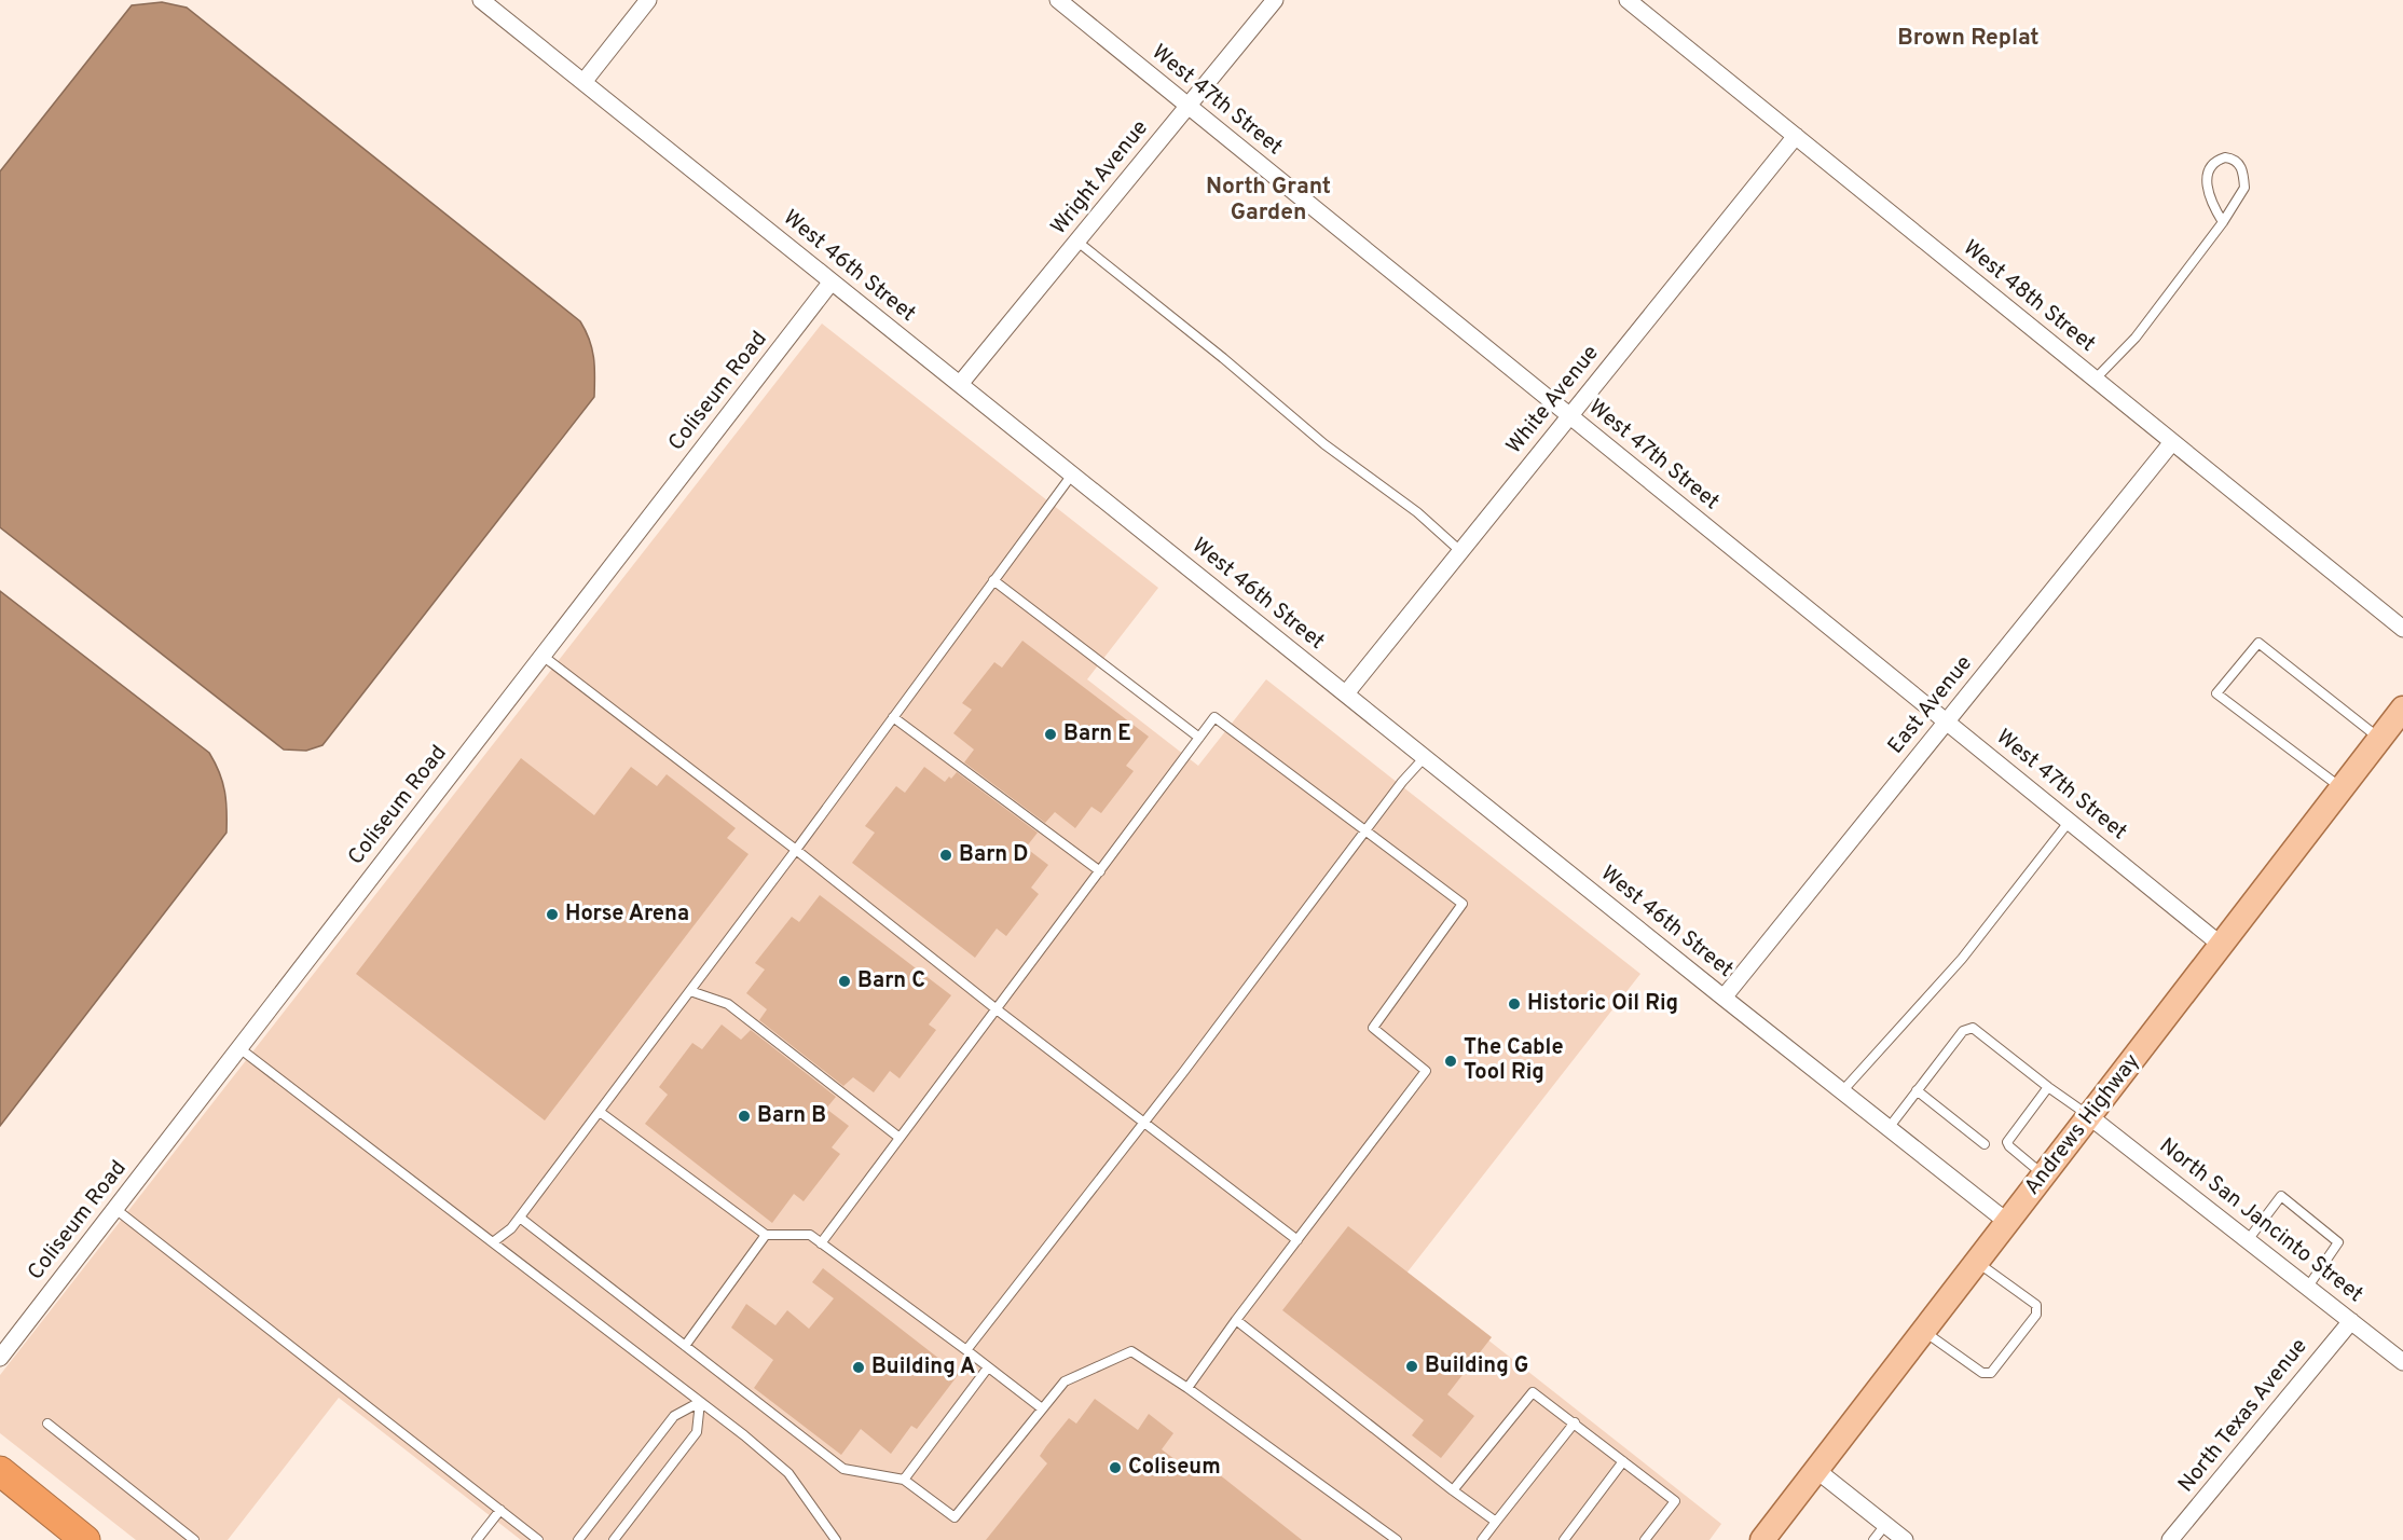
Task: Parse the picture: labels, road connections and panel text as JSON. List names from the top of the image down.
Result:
{
  "streets": {
    "main road": ["Andrews Highway"],
    "street": [
      "West 47th Street",
      "Wright Avenue",
      "West 46th Street",
      "West 48th Street",
      "Coliseum Road",
      "White Avenue",
      "East Avenue",
      "North San Jancinto Street",
      "North Texas Avenue"
    ]
  },
  "crossings": [
    ["West 47th Street", "Wright Avenue"],
    ["West 47th Street", "White Avenue"],
    ["West 47th Street", "East Avenue"],
    ["West 47th Street", "Andrews Highway"],
    ["Wright Avenue", "West 46th Street"],
    ["West 46th Street", "Coliseum Road"],
    ["West 46th Street", "White Avenue"],
    ["West 46th Street", "East Avenue"],
    ["West 46th Street", "Andrews Highway"],
    ["West 48th Street", "White Avenue"],
    ["West 48th Street", "East Avenue"],
    ["Andrews Highway", "North San Jancinto Street"],
    ["North San Jancinto Street", "North Texas Avenue"]
  ],
  "districts": ["Brown Replat", "North Grant Garden"],
  "places": [
    "Barn E",
    "Barn D",
    "Horse Arena",
    "Barn C",
    "Historic Oil Rig",
    "The Cable Tool Rig",
    "Barn B",
    "Building G",
    "Building A",
    "Coliseum"
  ]
}
